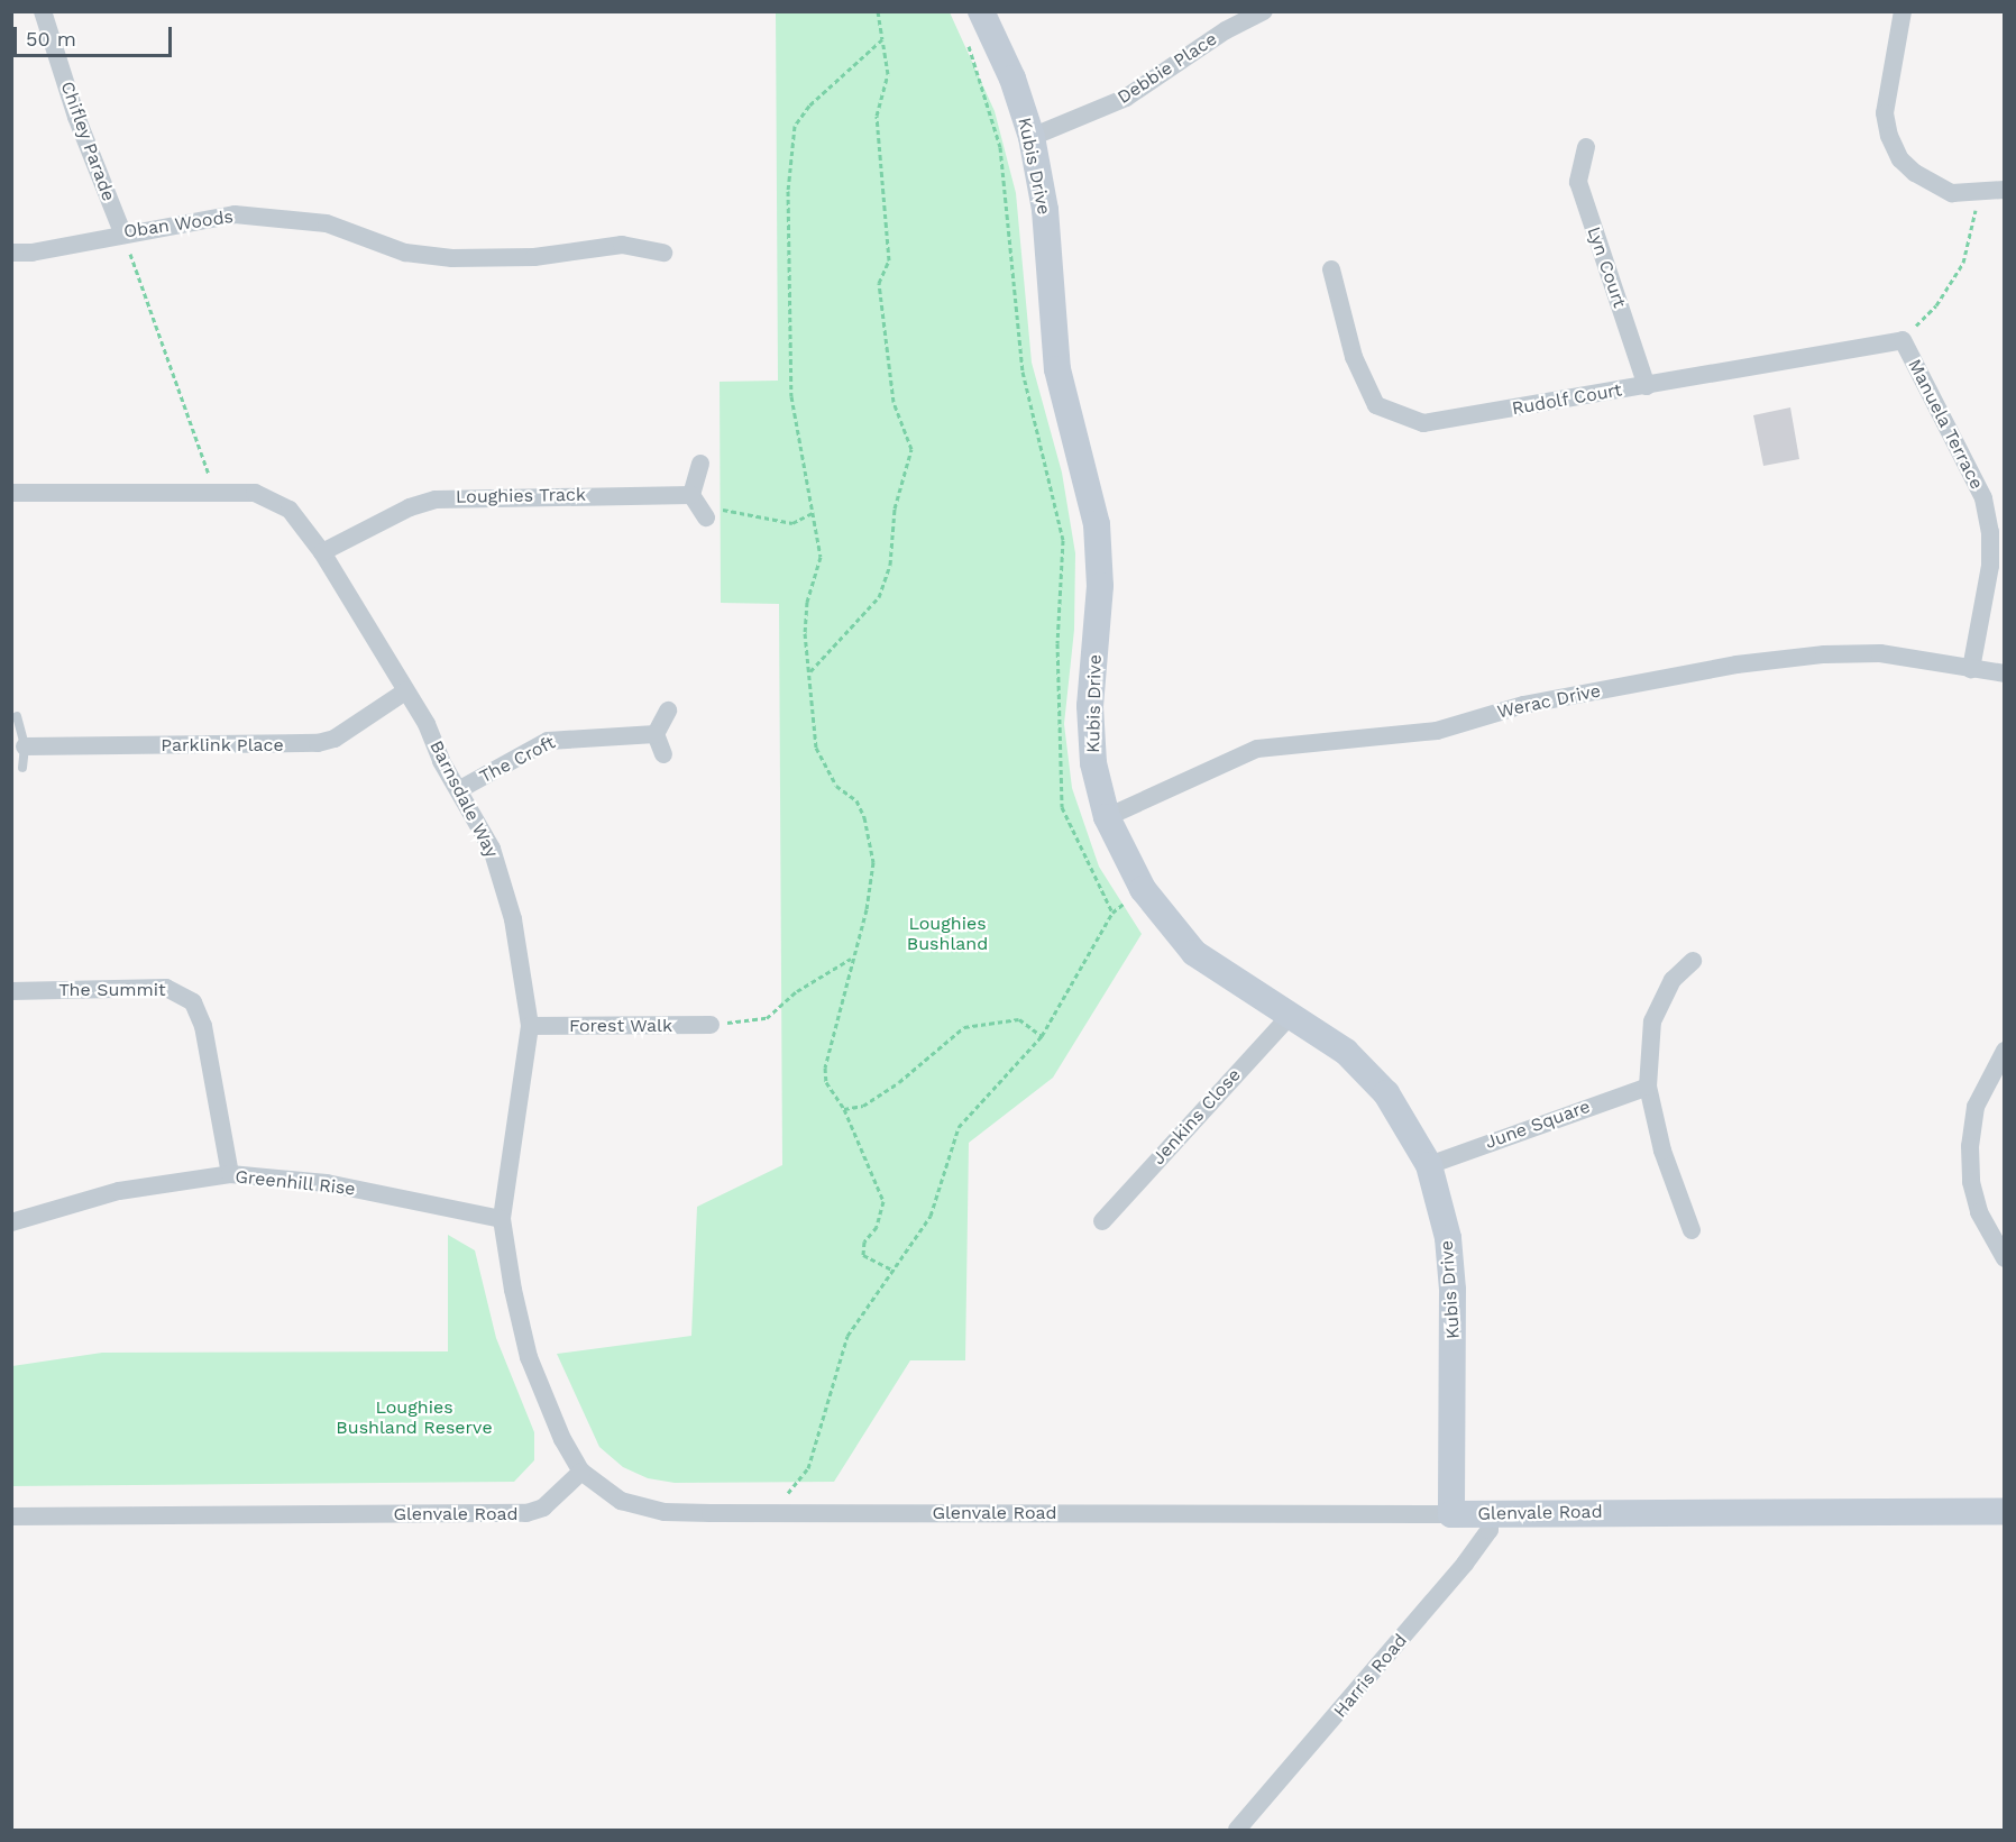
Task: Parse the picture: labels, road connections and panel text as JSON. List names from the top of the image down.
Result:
{
  "streets": {
    "street": [
      "Debbie Place",
      "Chifley Parade",
      "Kubis Drive",
      "Oban Woods",
      "Lyn Court",
      "Rudolf Court",
      "Manuela Terrace",
      "Loughies Track",
      "Werac Drive",
      "Parklink Place",
      "The Croft",
      "Barnsdale Way",
      "The Summit",
      "Forest Walk",
      "Jenkins Close",
      "June Square",
      "Greenhill Rise",
      "Glenvale Road",
      "Harris Road"
    ]
  },
  "crossings": [
    ["Debbie Place", "Kubis Drive"],
    ["Chifley Parade", "Oban Woods"],
    ["Kubis Drive", "Werac Drive"],
    ["Kubis Drive", "Jenkins Close"],
    ["Kubis Drive", "June Square"],
    ["Kubis Drive", "Glenvale Road"],
    ["Lyn Court", "Rudolf Court"],
    ["Rudolf Court", "Manuela Terrace"],
    ["Manuela Terrace", "Werac Drive"],
    ["Loughies Track", "Barnsdale Way"],
    ["Parklink Place", "Barnsdale Way"],
    ["The Croft", "Barnsdale Way"],
    ["Barnsdale Way", "Forest Walk"],
    ["Barnsdale Way", "Greenhill Rise"],
    ["Barnsdale Way", "Glenvale Road"],
    ["The Summit", "Greenhill Rise"],
    ["Glenvale Road", "Harris Road"]
  ],
  "parks": ["Loughies Bushland", "Loughies Bushland Reserve"],
  "scale_bar": "50 m"
}
